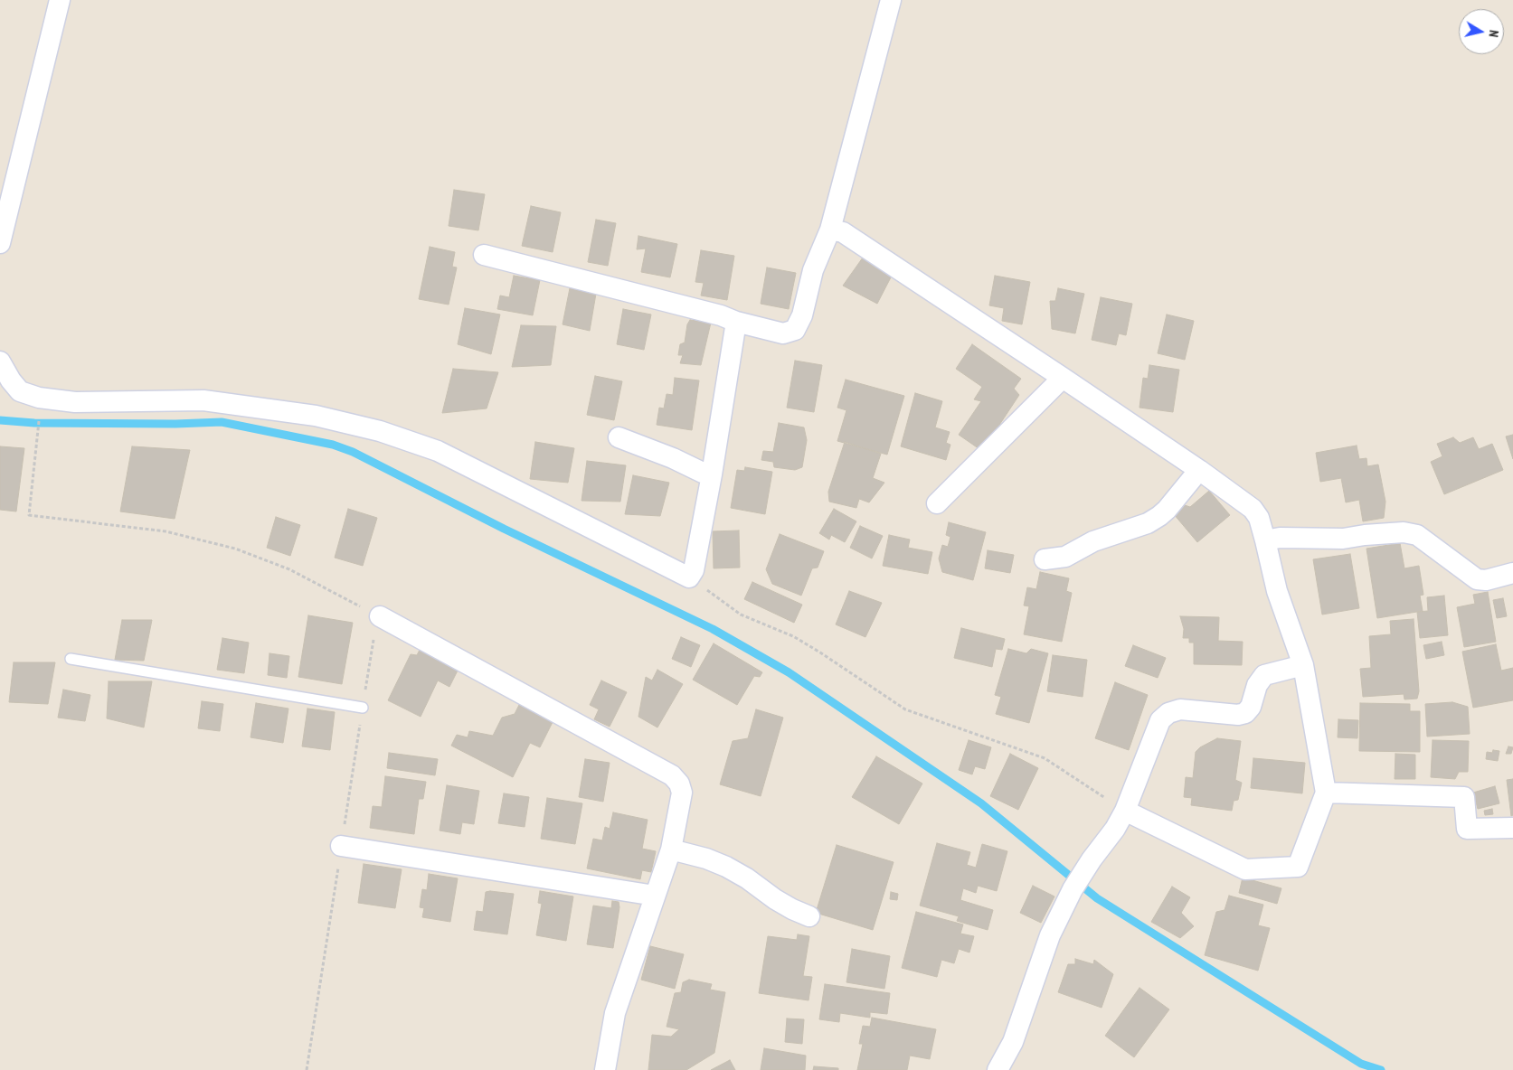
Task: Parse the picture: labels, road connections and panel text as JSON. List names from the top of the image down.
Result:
{
  "north": "right"
}
